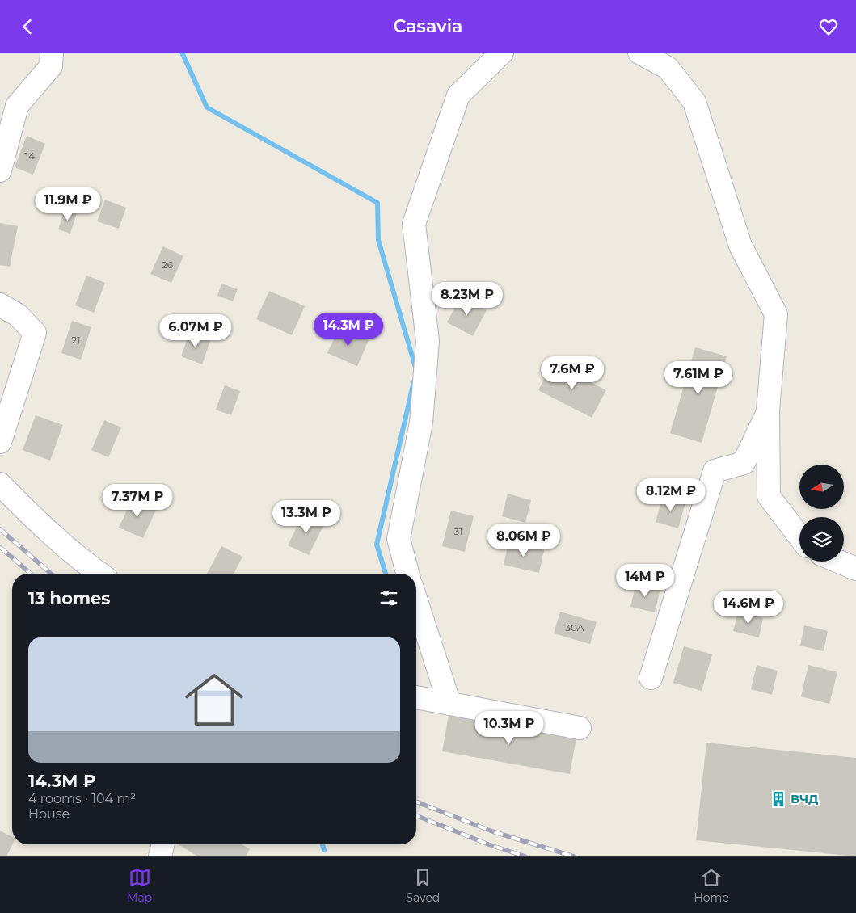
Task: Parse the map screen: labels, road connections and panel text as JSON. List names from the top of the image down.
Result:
{
  "places": {
    "building": ["ВЧД"]
  },
  "house_numbers": [
    "14",
    "26",
    "21",
    "31",
    "30А"
  ],
  "north": "left",
  "page": {
    "header": "Casavia",
    "price": [
      "11.9M ₽",
      "8.23M ₽",
      "14.3M ₽",
      "6.07M ₽",
      "7.6M ₽",
      "7.61M ₽",
      "8.12M ₽",
      "7.37M ₽",
      "13.3M ₽",
      "8.06M ₽",
      "14M ₽",
      "14.6M ₽",
      "10.3M ₽"
    ],
    "heading": "13 homes",
    "list": [
      {
        "name": "14.3M ₽",
        "note": "4 rooms · 104 m² · House"
      }
    ],
    "tabs": ["Map", "Saved", "Home"]
  }
}
